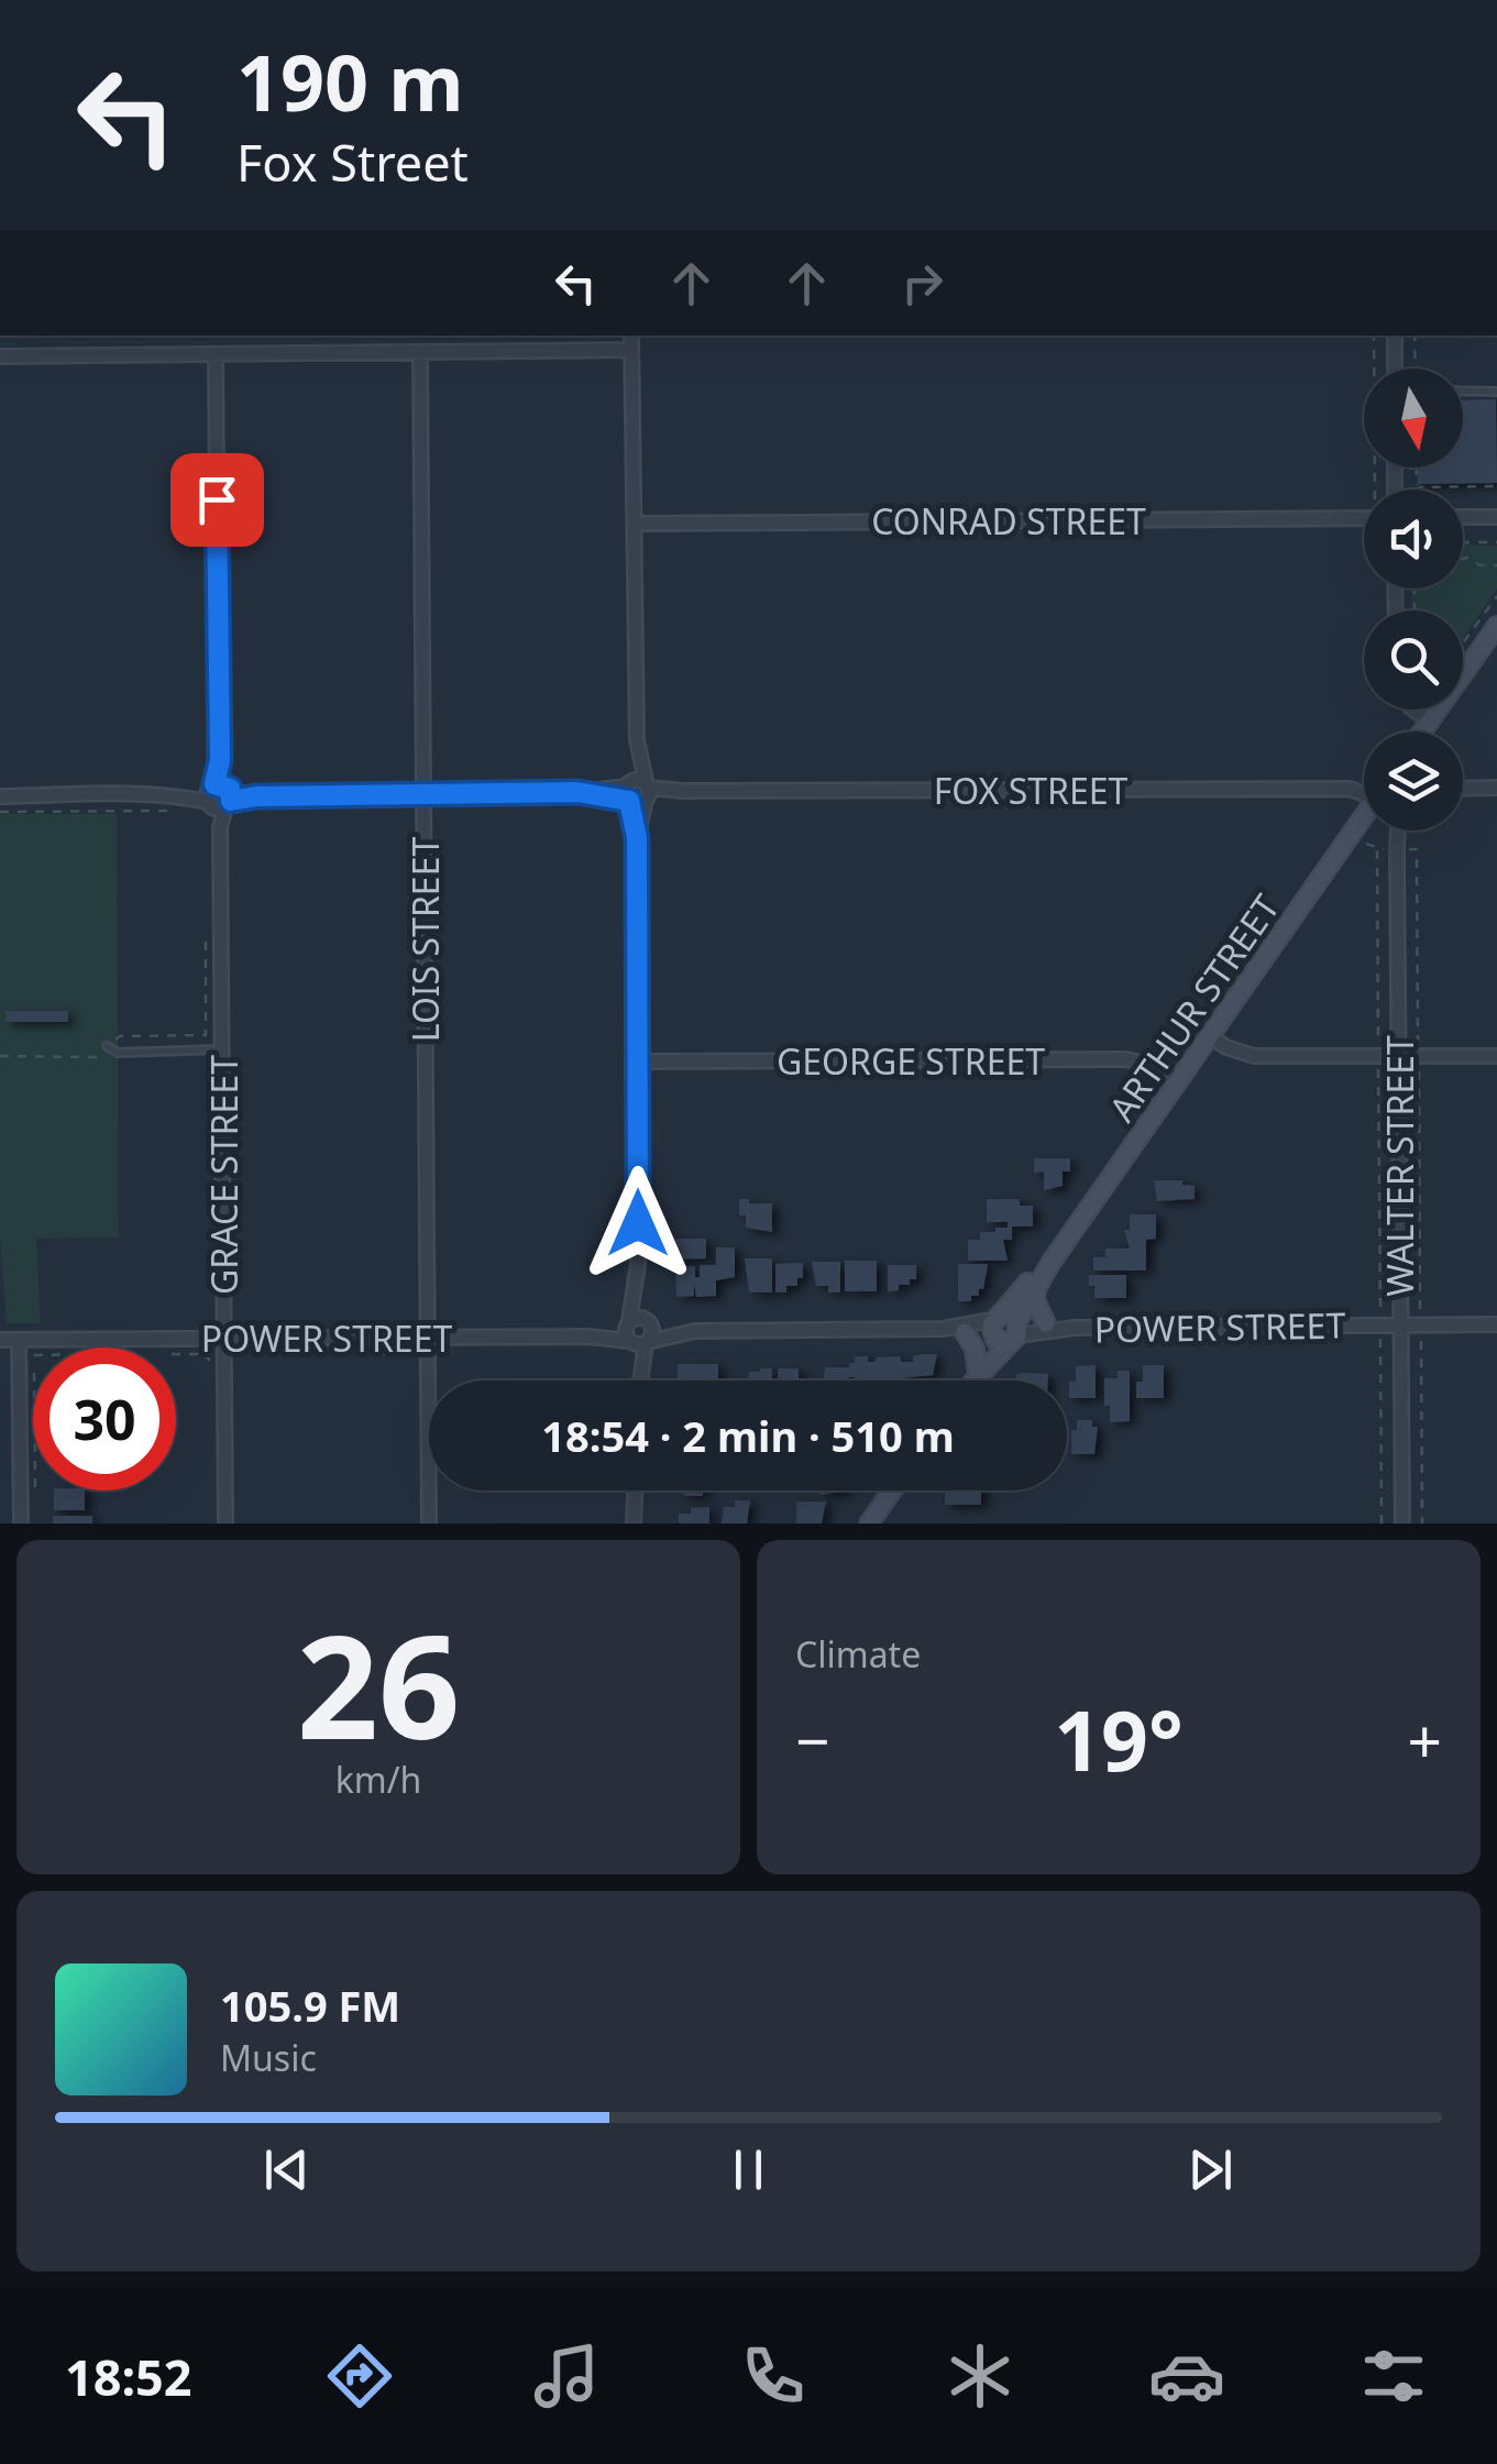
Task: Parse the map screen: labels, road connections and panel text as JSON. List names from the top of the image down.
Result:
{
  "streets": {
    "street": [
      "CONRAD STREET",
      "FOX STREET",
      "LOIS STREET",
      "ARTHUR STREET",
      "GEORGE STREET",
      "WALTER STREET",
      "GRACE STREET",
      "POWER STREET"
    ]
  },
  "crossings": [
    ["LOIS STREET", "POWER STREET"],
    ["ARTHUR STREET", "GEORGE STREET"],
    ["ARTHUR STREET", "POWER STREET"],
    ["WALTER STREET", "POWER STREET"],
    ["GRACE STREET", "POWER STREET"]
  ],
  "north": "bottom",
  "page": {
    "turn": ["190 m", "Fox Street"],
    "limit": "30",
    "trip": "18:54 · 2 min · 510 m",
    "tile": [
      ["26", "km/h"],
      "Climate"
    ],
    "heat": ["−", "19°", "+"],
    "song": ["105.9 FM", "Music"],
    "tabs": "18:52"
  }
}
